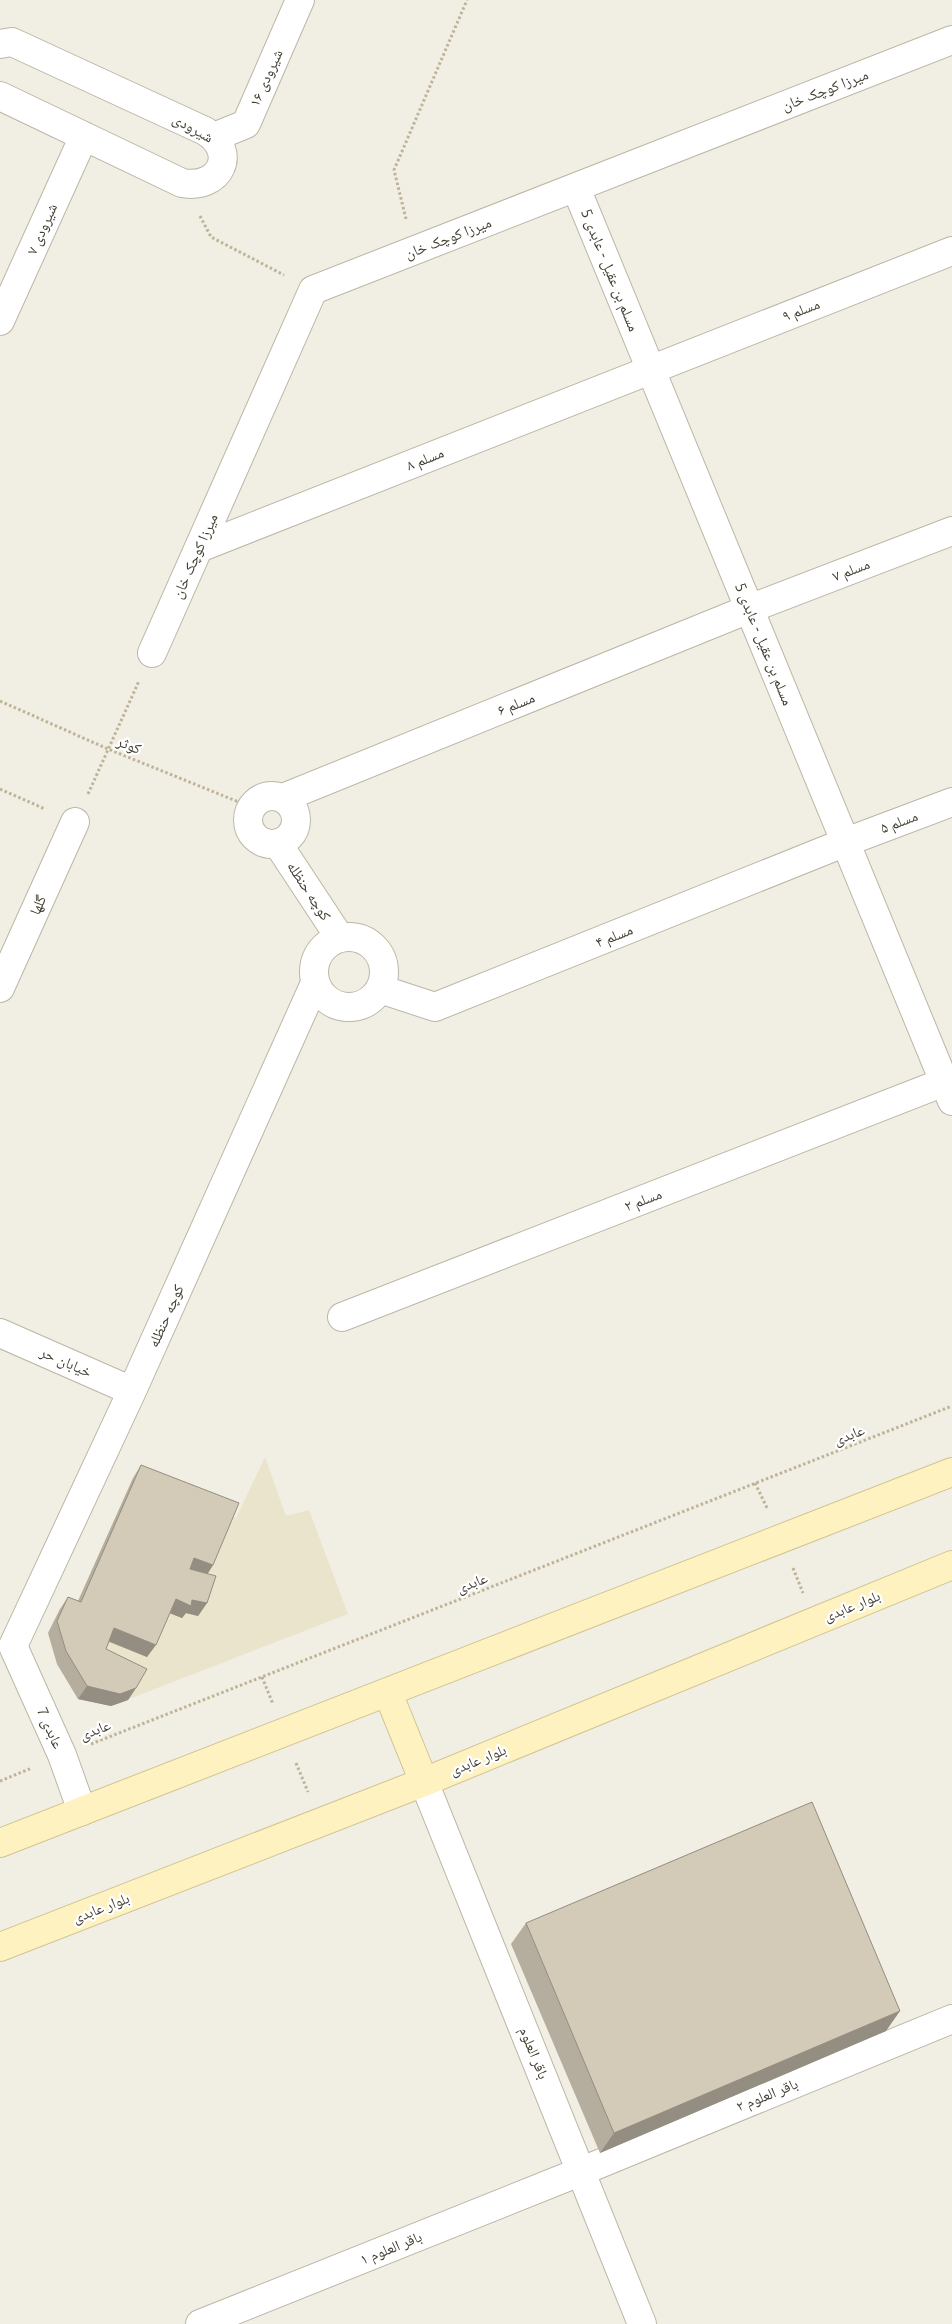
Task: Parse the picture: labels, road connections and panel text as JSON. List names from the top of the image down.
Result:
{
  "streets": {
    "main road": ["بلوار عابدی"],
    "street": [
      "شیرودی ۱۶",
      "میرزا کوچک خان",
      "شیرودی",
      "شیرودی ۷",
      "مسلم بن عقیل - عابدی 5",
      "مسلم ۹",
      "مسلم ۸",
      "مسلم ۷",
      "مسلم ۶",
      "مسلم ۵",
      "کوچه حنظله",
      "گلها",
      "مسلم ۴",
      "مسلم ۲",
      "خیابان حر",
      "عابدی 7",
      "باقر العلوم",
      "باقر العلوم ۲",
      "باقر العلوم ۱"
    ],
    "path": ["کوثر", "عابدی"]
  },
  "crossings": [
    ["شیرودی ۱۶", "شیرودی"],
    ["میرزا کوچک خان", "مسلم بن عقیل - عابدی 5"],
    ["میرزا کوچک خان", "مسلم ۸"],
    ["شیرودی", "شیرودی ۷"],
    ["مسلم بن عقیل - عابدی 5", "مسلم ۹"],
    ["مسلم بن عقیل - عابدی 5", "مسلم ۸"],
    ["مسلم بن عقیل - عابدی 5", "مسلم ۷"],
    ["مسلم بن عقیل - عابدی 5", "مسلم ۶"],
    ["مسلم بن عقیل - عابدی 5", "مسلم ۵"],
    ["مسلم بن عقیل - عابدی 5", "مسلم ۴"],
    ["مسلم بن عقیل - عابدی 5", "مسلم ۲"],
    ["مسلم ۹", "مسلم ۸"],
    ["مسلم ۷", "مسلم ۶"],
    ["مسلم ۶", "کوثر"],
    ["مسلم ۶", "کوچه حنظله"],
    ["کوثر", "کوچه حنظله"],
    ["مسلم ۵", "مسلم ۴"],
    ["کوچه حنظله", "مسلم ۴"],
    ["کوچه حنظله", "خیابان حر"],
    ["کوچه حنظله", "عابدی 7"],
    ["عابدی", "عابدی 7"],
    ["بلوار عابدی", "باقر العلوم"],
    ["باقر العلوم", "باقر العلوم ۲"],
    ["باقر العلوم", "باقر العلوم ۱"],
    ["باقر العلوم ۲", "باقر العلوم ۱"]
  ]
}
